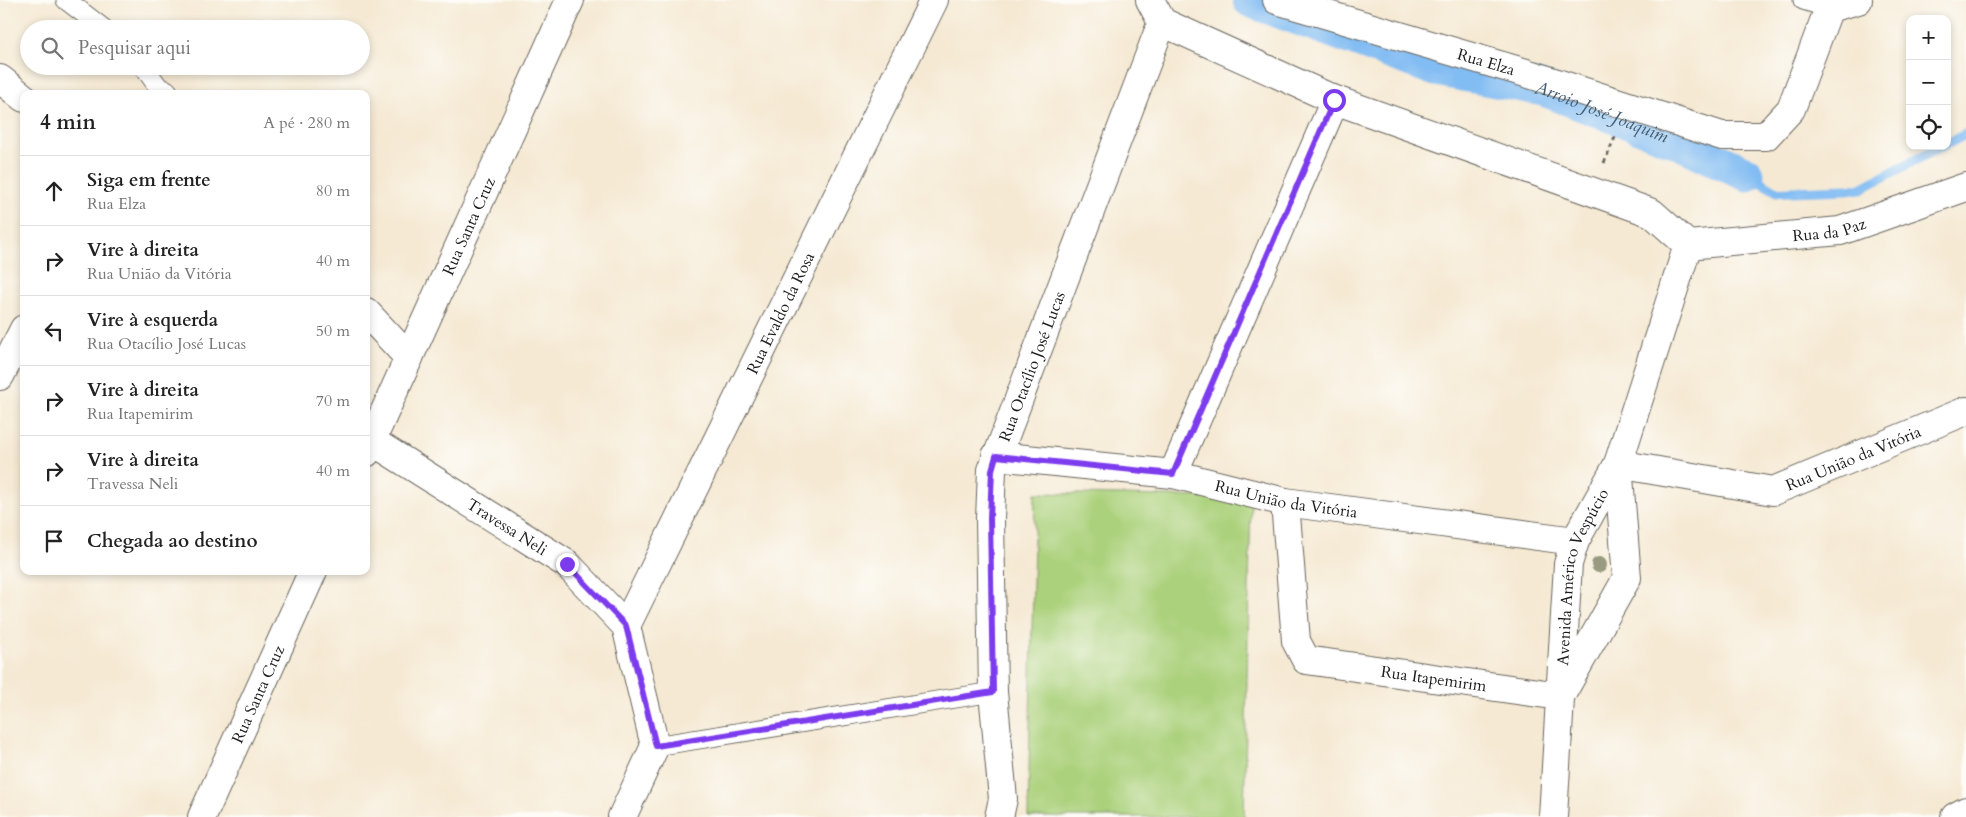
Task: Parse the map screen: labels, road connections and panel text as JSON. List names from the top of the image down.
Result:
{
  "streets": {
    "street": [
      "Rua Elza",
      "Rua Santa Cruz",
      "Rua da Paz",
      "Rua Evaldo da Rosa",
      "Rua Otacílio José Lucas",
      "Rua União da Vitória",
      "Travessa Neli",
      "Avenida Américo Vespúcio",
      "Rua Itapemirim"
    ]
  },
  "crossings": [
    ["Rua da Paz", "Avenida Américo Vespúcio"],
    ["Rua Evaldo da Rosa", "Travessa Neli"],
    ["Rua Otacílio José Lucas", "Rua União da Vitória"],
    ["Rua União da Vitória", "Avenida Américo Vespúcio"],
    ["Rua União da Vitória", "Rua Itapemirim"],
    ["Avenida Américo Vespúcio", "Rua Itapemirim"]
  ],
  "water": ["Arroio José Joaquim"],
  "page": {
    "map_buttons": ["+", "−"],
    "search": "Pesquisar aqui",
    "heading": ["4 min", "A pé · 280 m"],
    "list": [
      ["Siga em frente", "Rua Elza", "80 m"],
      ["Vire à direita", "Rua União da Vitória", "40 m"],
      ["Vire à esquerda", "Rua Otacílio José Lucas", "50 m"],
      ["Vire à direita", "Rua Itapemirim", "70 m"],
      ["Vire à direita", "Travessa Neli", "40 m"],
      "Chegada ao destino"
    ]
  }
}
